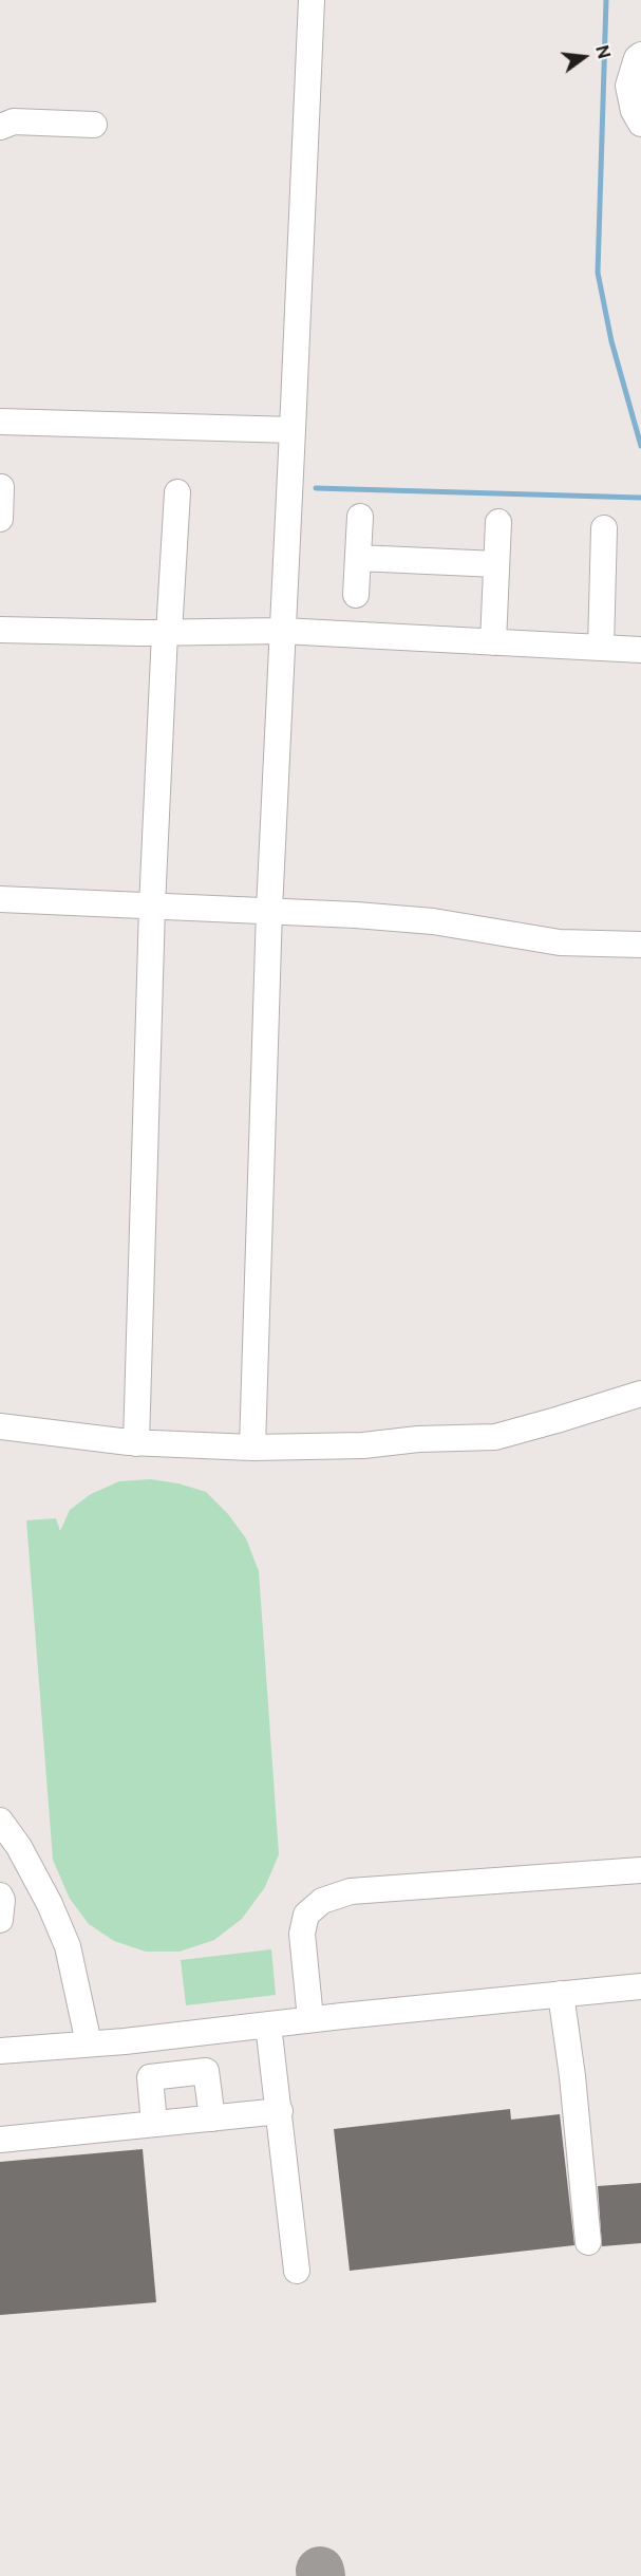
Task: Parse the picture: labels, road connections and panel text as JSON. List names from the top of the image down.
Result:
{
  "north": "right"
}
